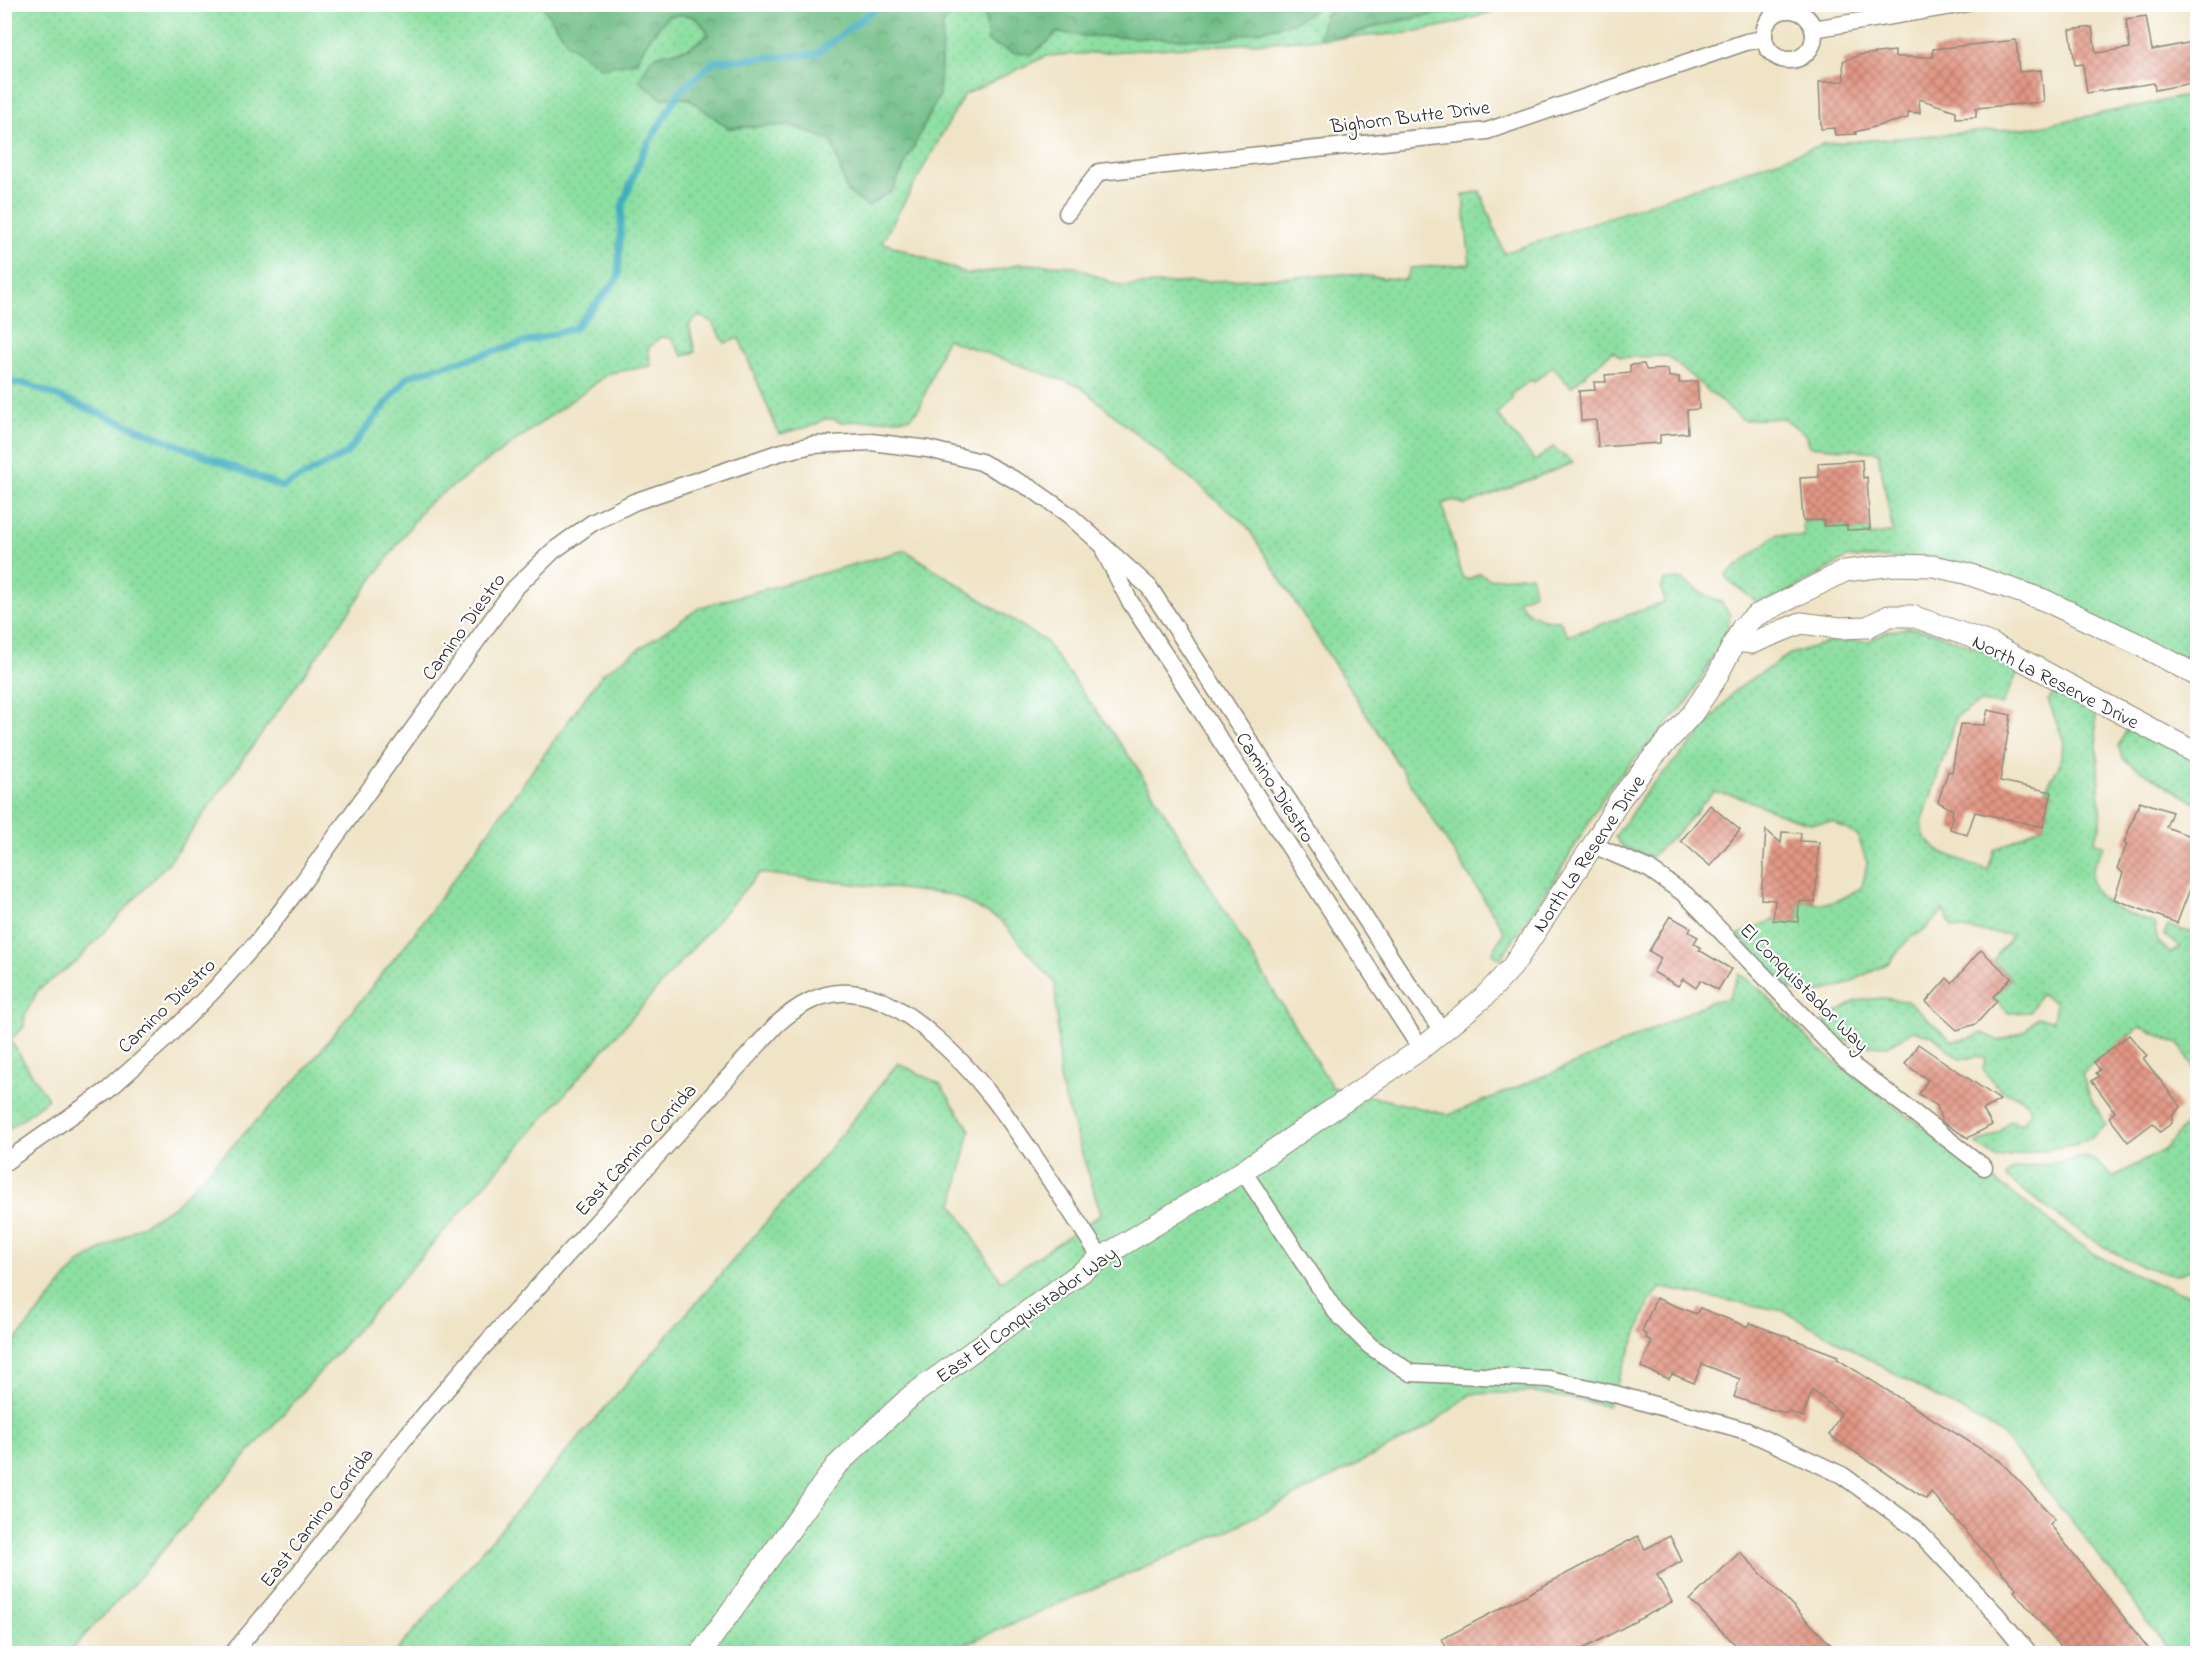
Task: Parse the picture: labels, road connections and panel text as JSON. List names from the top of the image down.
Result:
{
  "streets": {
    "street": [
      "Bighorn Butte Drive",
      "Camino Diestro",
      "North La Reserve Drive",
      "El Conquistador Way",
      "East Camino Corrida",
      "East El Conquistador Way"
    ]
  },
  "crossings": [
    ["Camino Diestro", "North La Reserve Drive"],
    ["Camino Diestro", "East El Conquistador Way"],
    ["North La Reserve Drive", "El Conquistador Way"],
    ["North La Reserve Drive", "East El Conquistador Way"],
    ["East Camino Corrida", "East El Conquistador Way"]
  ]
}
